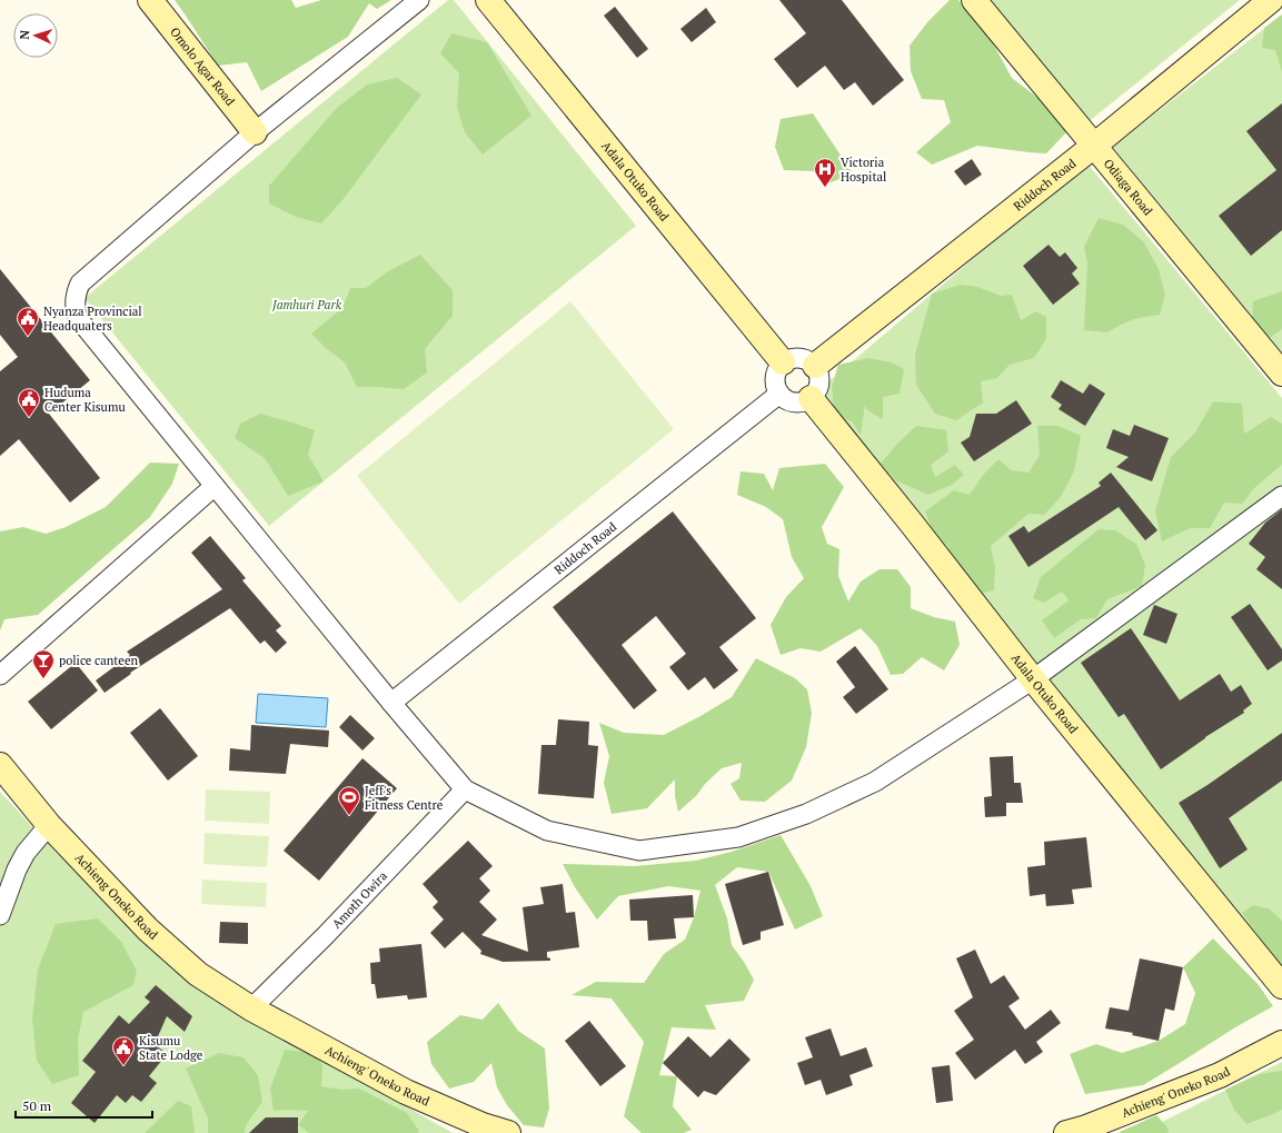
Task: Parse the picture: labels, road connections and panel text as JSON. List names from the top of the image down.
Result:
{
  "streets": {
    "street": [
      "Omolo Agar Road",
      "Adala Otuko Road",
      "Riddoch Road",
      "Odiaga Road",
      "Achieng Oneko Road",
      "Amoth Owira",
      "Achieng' Oneko Road"
    ]
  },
  "crossings": [
    ["Adala Otuko Road", "Riddoch Road"],
    ["Riddoch Road", "Odiaga Road"],
    ["Achieng Oneko Road", "Amoth Owira"],
    ["Achieng Oneko Road", "Achieng' Oneko Road"],
    ["Amoth Owira", "Achieng' Oneko Road"]
  ],
  "parks": ["Jamhuri Park"],
  "places": {
    "hospital": ["Victoria Hospital"],
    "public building": ["Nyanza Provincial Headquaters", "Huduma Center Kisumu", "Kisumu State Lodge"],
    "bar": ["police canteen"],
    "sports": ["Jeff's Fitness Centre"]
  },
  "scale_bar": "50 m",
  "north": "left"
}
